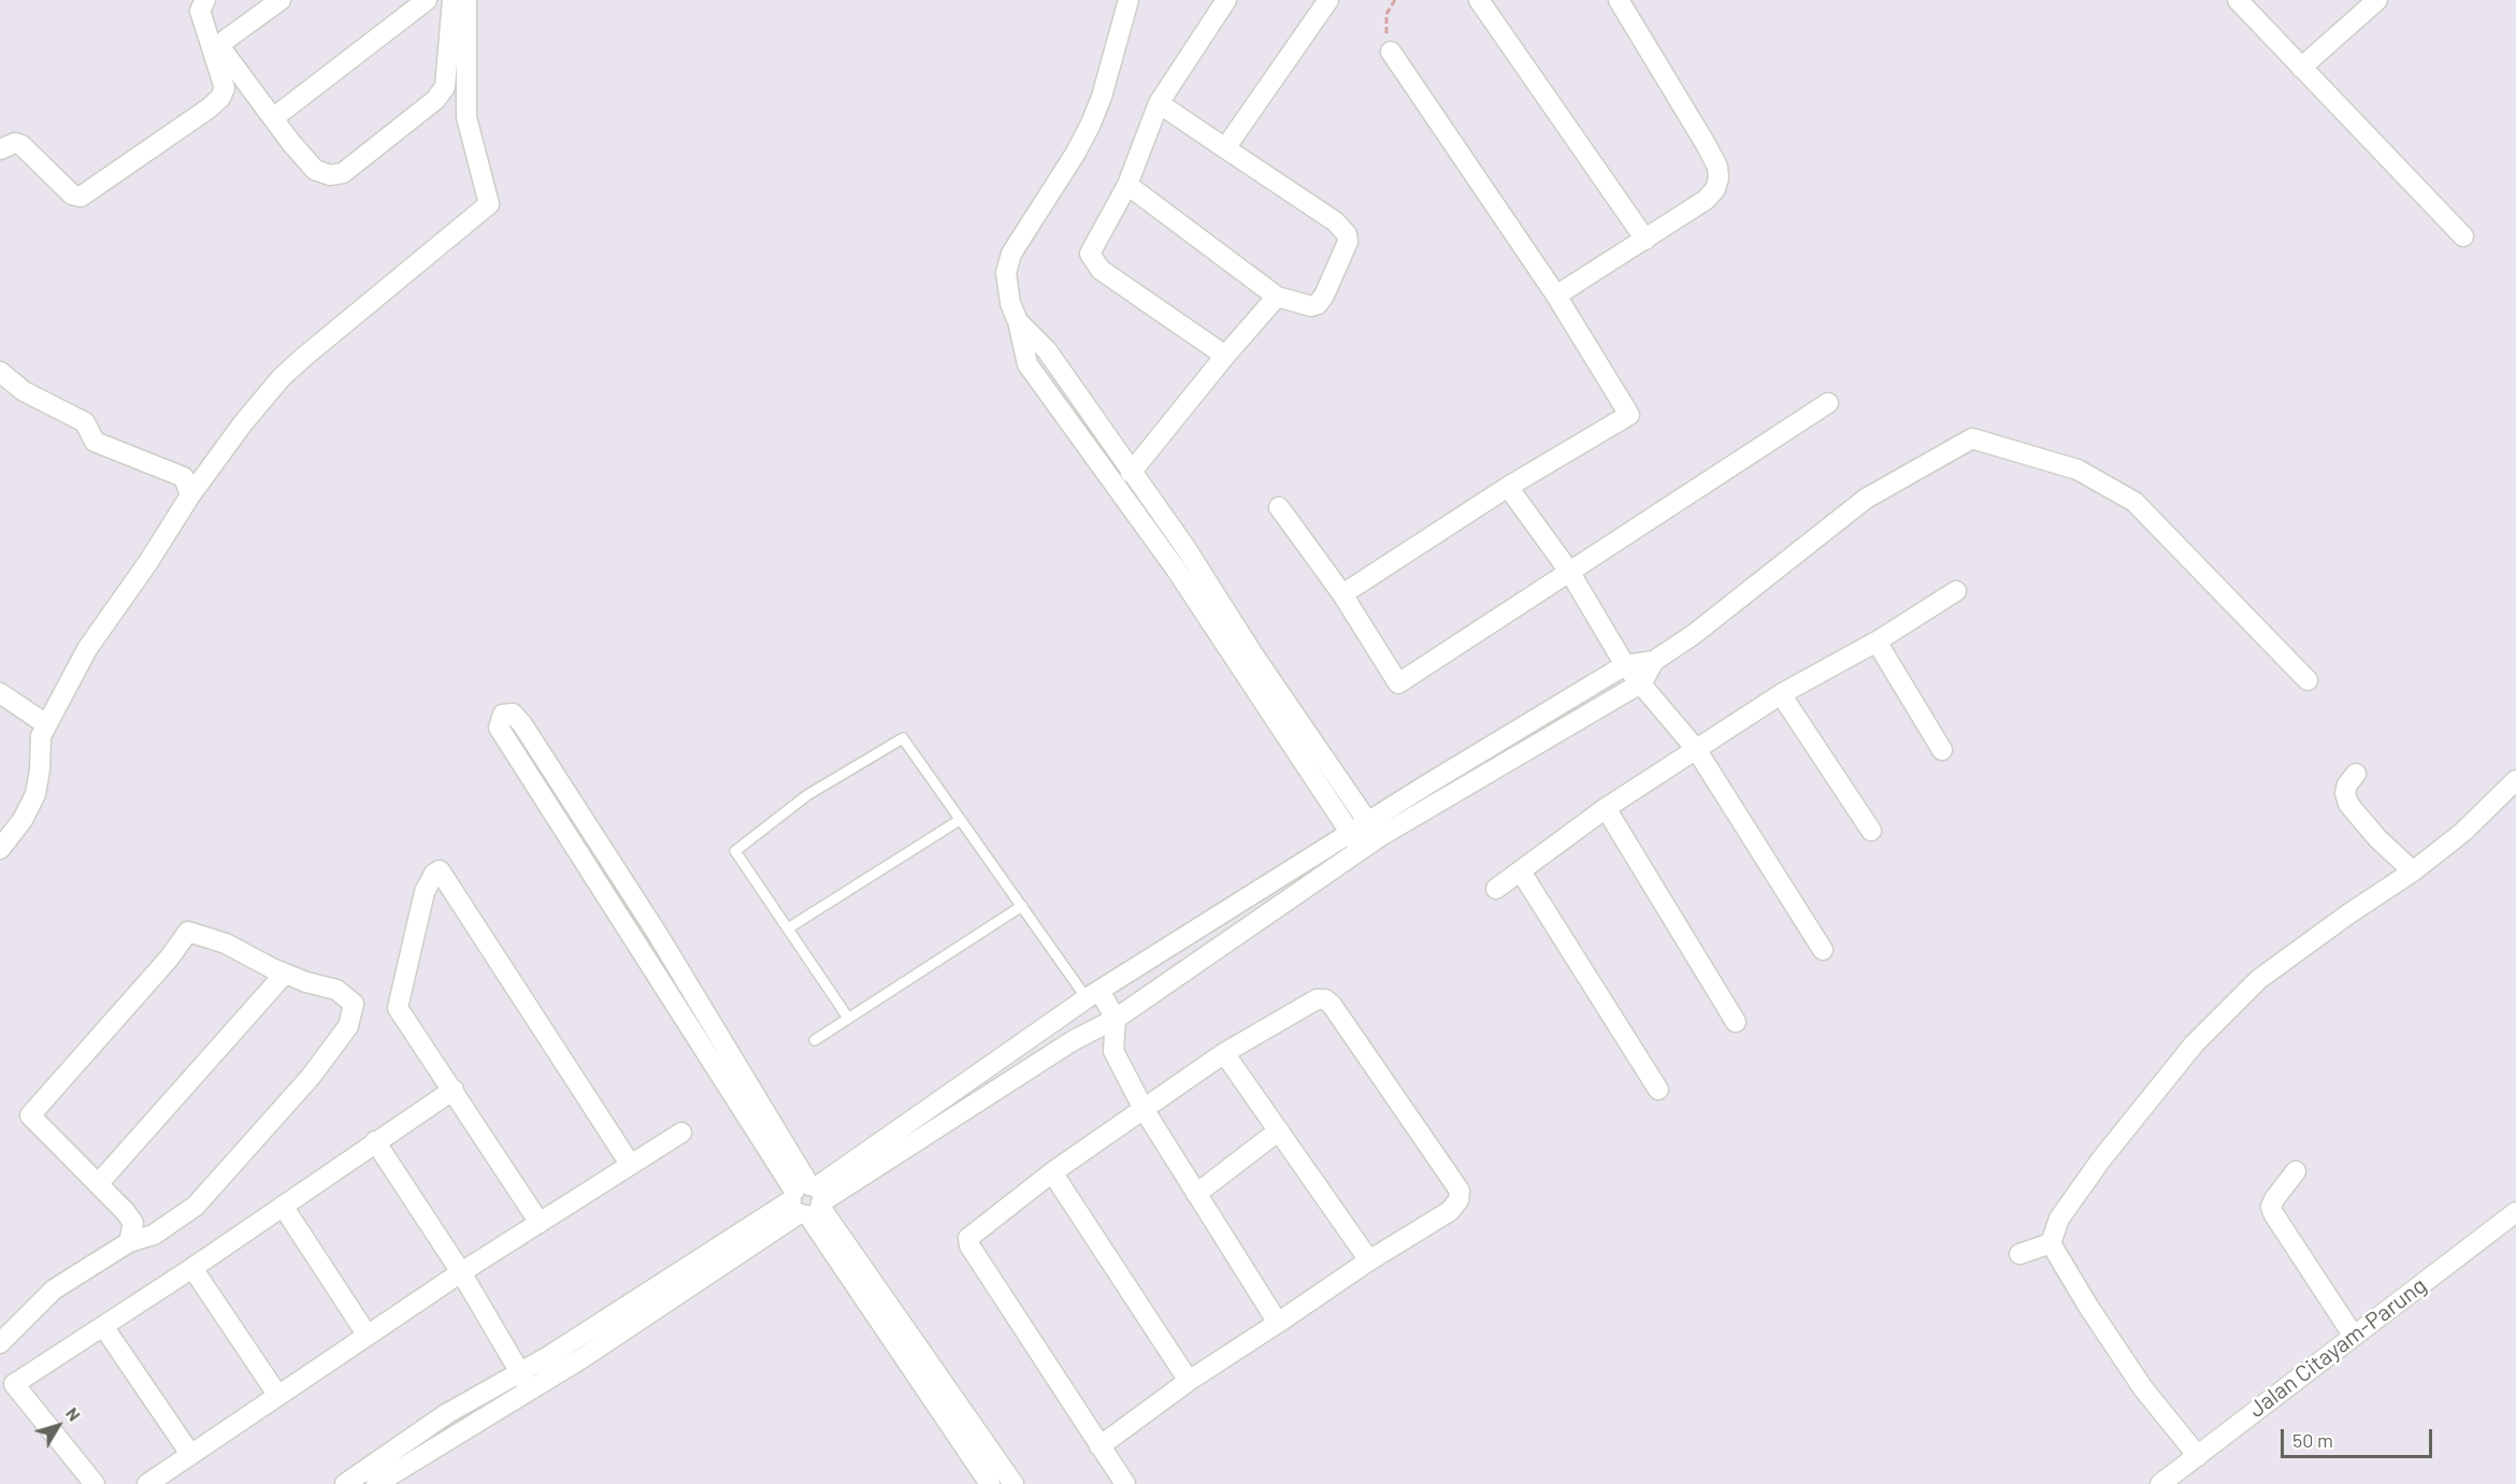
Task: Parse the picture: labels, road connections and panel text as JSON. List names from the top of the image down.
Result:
{
  "streets": {
    "street": ["Jalan Citayam-Parung"]
  },
  "scale_bar": "50 m",
  "north": "top right"
}
